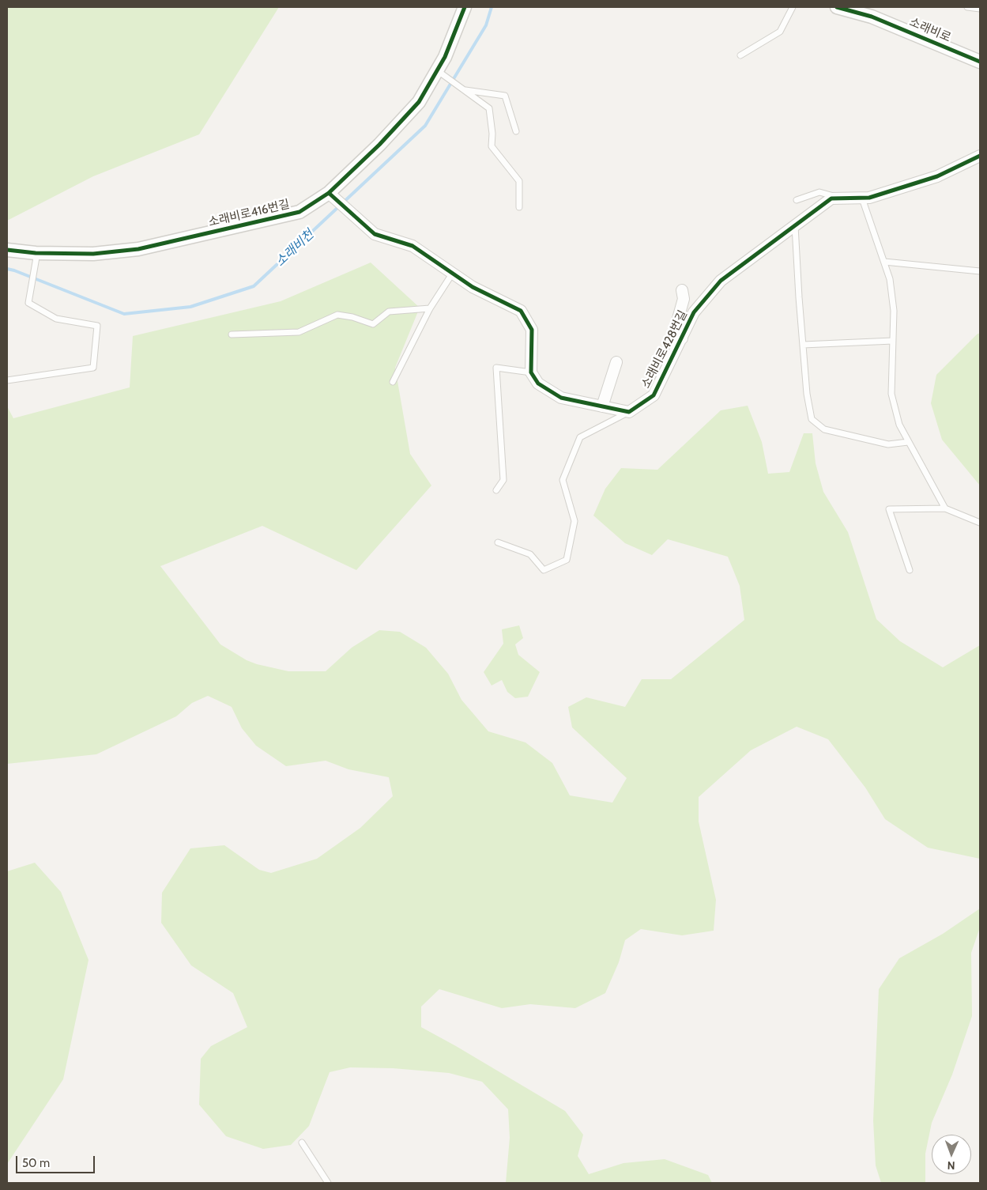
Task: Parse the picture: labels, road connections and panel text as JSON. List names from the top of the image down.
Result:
{
  "streets": {
    "street": ["소래비로", "소래비로416번길", "소래비로428번길"]
  },
  "water": ["소래비천"],
  "scale_bar": "50 m",
  "north": "bottom"
}
